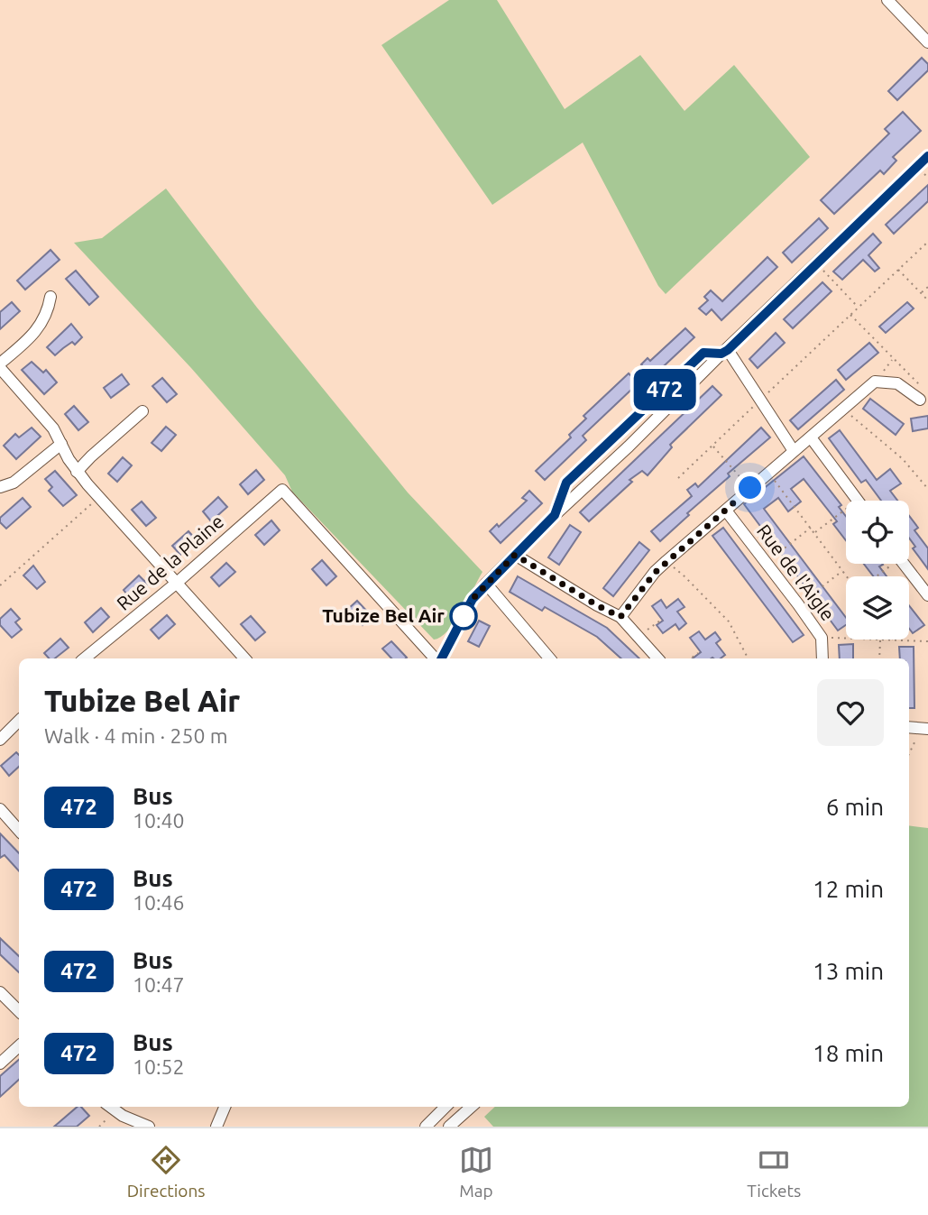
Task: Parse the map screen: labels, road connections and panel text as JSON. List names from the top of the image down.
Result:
{
  "streets": {
    "street": ["Rue de la Plaine", "Rue de l'Aigle"]
  },
  "places": ["Tubize Bel Air"],
  "lines": ["bus line 472"],
  "page": {
    "on_map": "472",
    "heading": ["Tubize Bel Air", "Walk · 4 min · 250 m"],
    "list": [
      {
        "mark": "472",
        "name": "Bus",
        "note": "10:40",
        "value": "6 min"
      },
      {
        "mark": "472",
        "name": "Bus",
        "note": "10:46",
        "value": "12 min"
      },
      {
        "mark": "472",
        "name": "Bus",
        "note": "10:47",
        "value": "13 min"
      },
      {
        "mark": "472",
        "name": "Bus",
        "note": "10:52",
        "value": "18 min"
      }
    ],
    "tabs": ["Directions", "Map", "Tickets"]
  }
}
